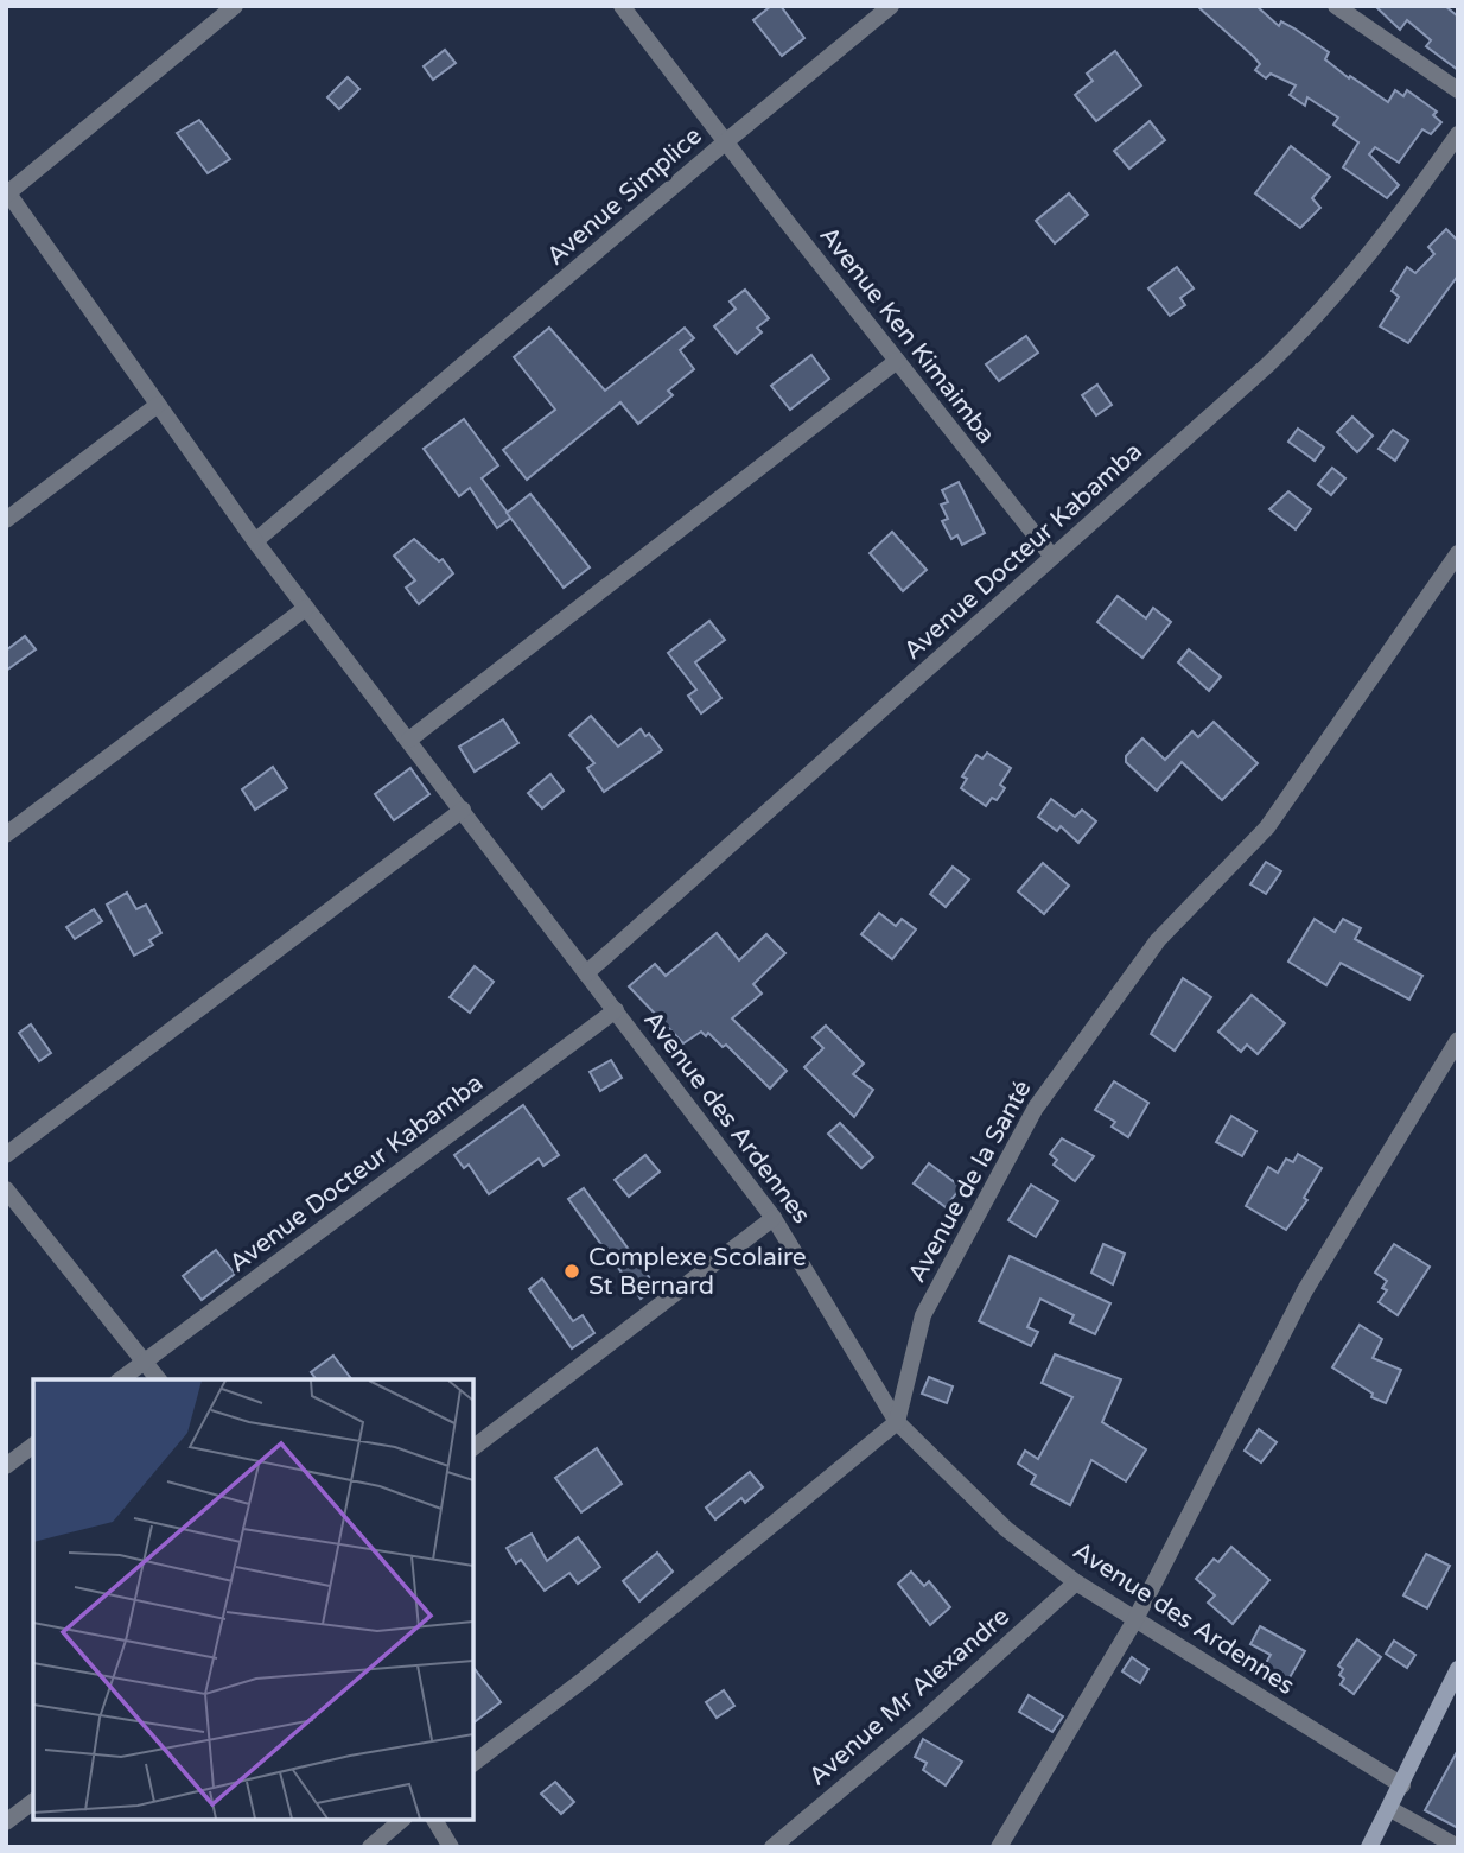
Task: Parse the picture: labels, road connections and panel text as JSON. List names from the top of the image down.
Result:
{
  "streets": {
    "street": [
      "Avenue Simplice",
      "Avenue Ken Kimaimba",
      "Avenue Docteur Kabamba",
      "Avenue des Ardennes",
      "Avenue de la Santé",
      "Avenue Mr Alexandre"
    ]
  },
  "crossings": [
    ["Avenue Simplice", "Avenue Ken Kimaimba"],
    ["Avenue Simplice", "Avenue des Ardennes"],
    ["Avenue Ken Kimaimba", "Avenue Docteur Kabamba"],
    ["Avenue Docteur Kabamba", "Avenue des Ardennes"],
    ["Avenue des Ardennes", "Avenue de la Santé"],
    ["Avenue des Ardennes", "Avenue Mr Alexandre"]
  ],
  "places": ["Complexe Scolaire St Bernard"]
}
